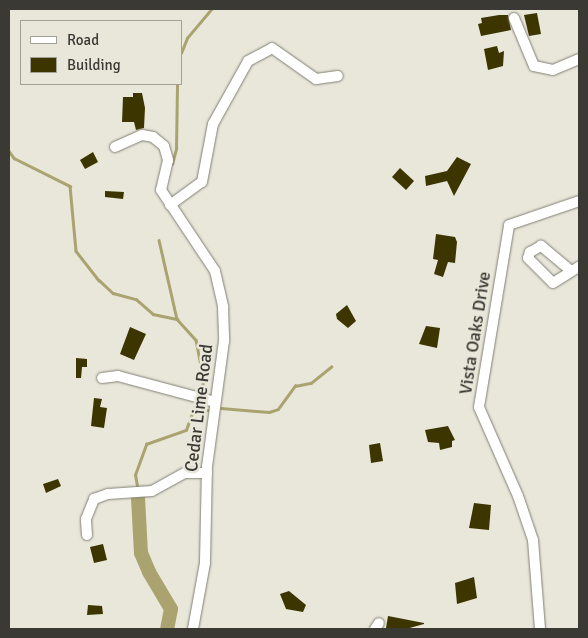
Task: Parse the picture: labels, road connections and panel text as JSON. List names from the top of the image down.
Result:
{
  "streets": {
    "street": ["Vista Oaks Drive", "Cedar Lime Road"]
  },
  "legend": ["Road", "Building"]
}
